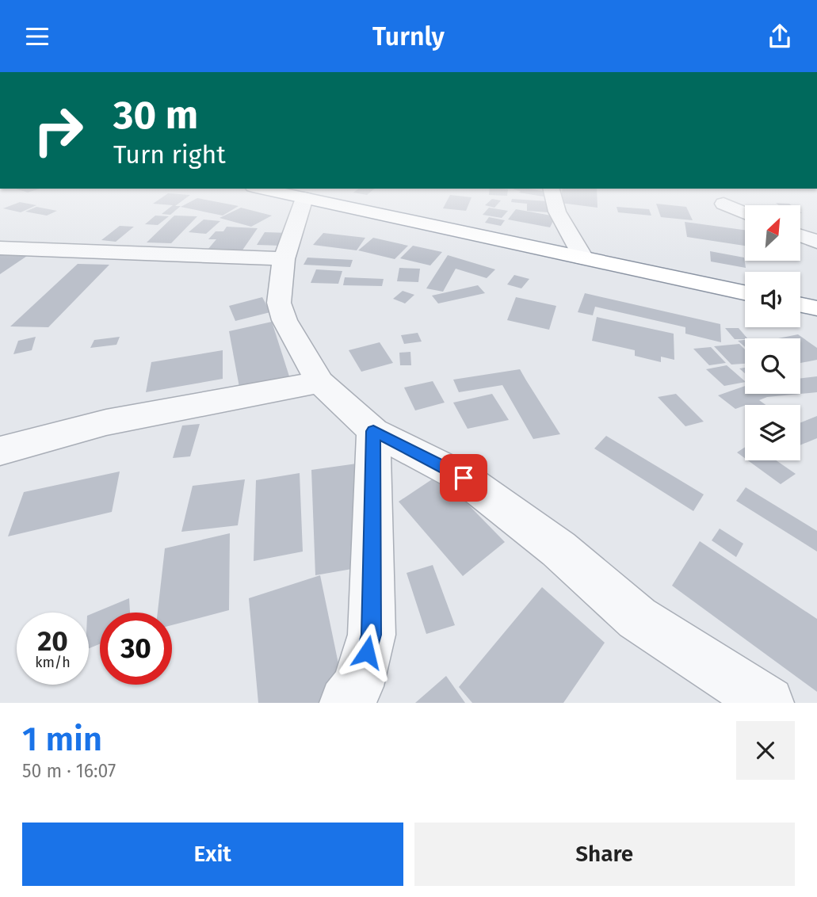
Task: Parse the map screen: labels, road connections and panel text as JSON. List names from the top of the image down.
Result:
{
  "north": "top right",
  "page": {
    "header": "Turnly",
    "turn": ["30 m", "Turn right"],
    "speed": "20 km/h",
    "limit": "30",
    "heading": ["1 min", "50 m · 16:07"],
    "buttons": ["Exit", "Share"]
  }
}
